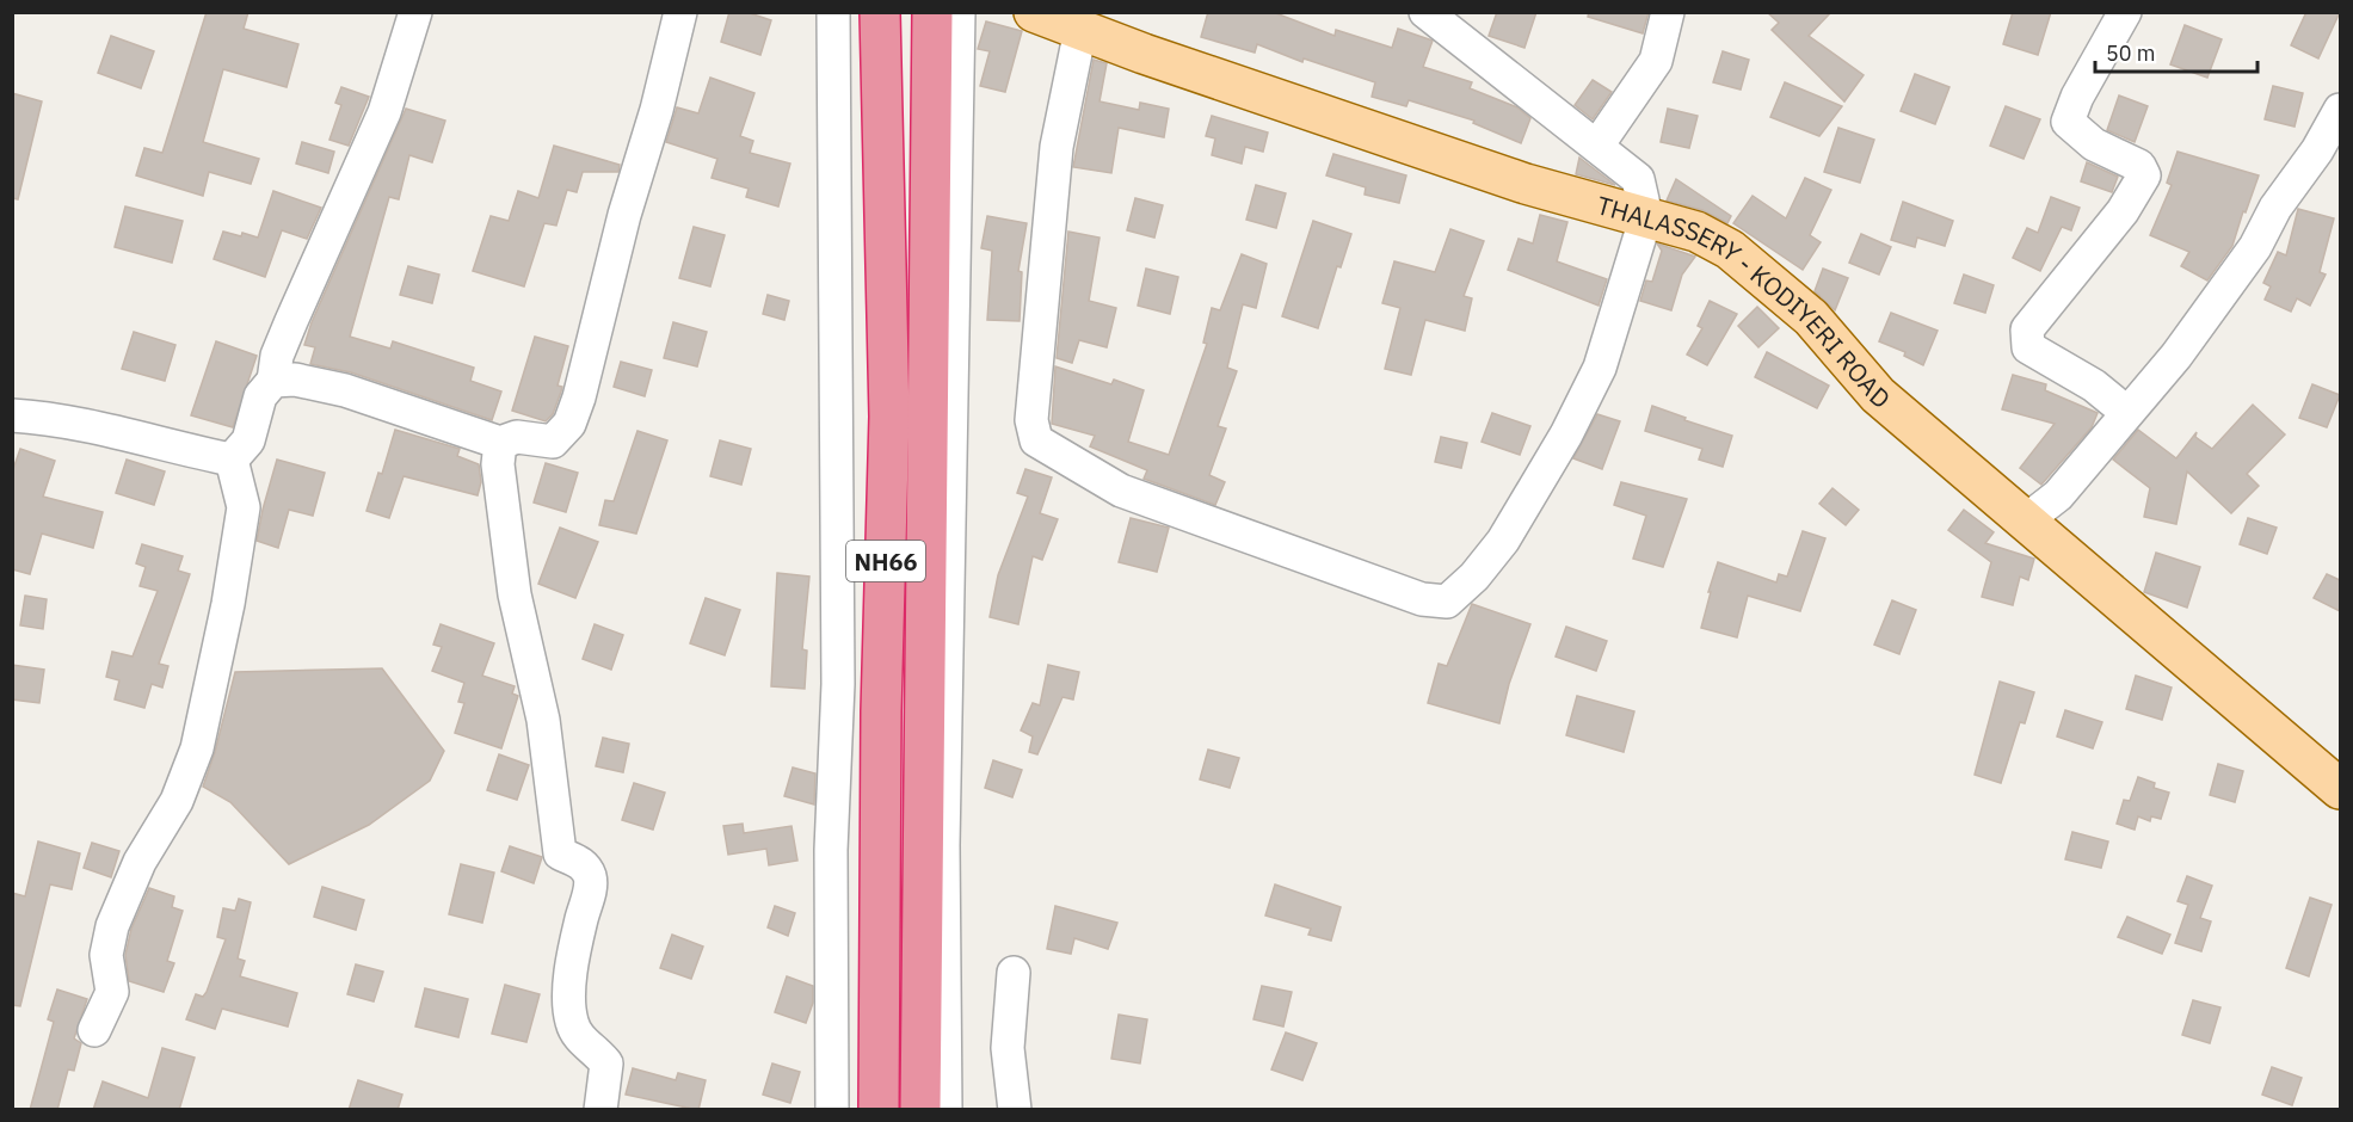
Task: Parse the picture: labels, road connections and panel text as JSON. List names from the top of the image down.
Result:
{
  "streets": {
    "highway": ["NH66"],
    "main road": ["THALASSERY - KODIYERI ROAD"]
  },
  "scale_bar": "50 m"
}
